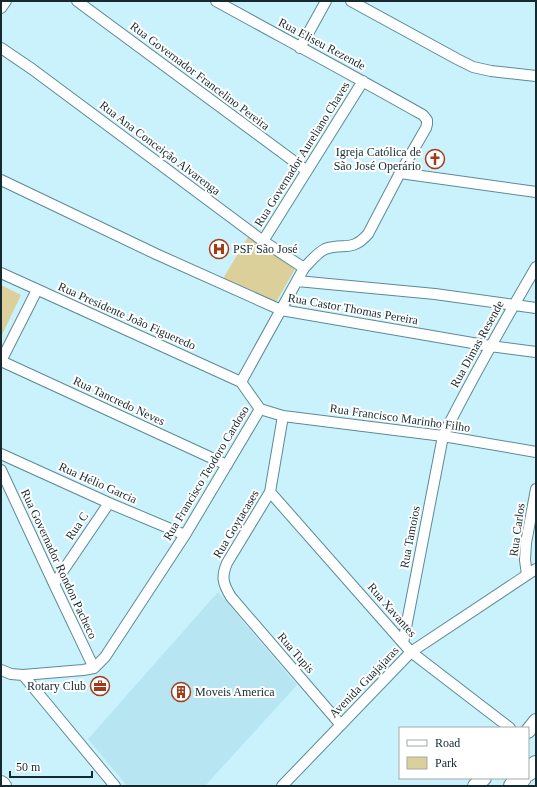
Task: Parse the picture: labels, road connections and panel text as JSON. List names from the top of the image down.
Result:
{
  "streets": {
    "street": [
      "Rua Eliseu Rezende",
      "Rua Governador Francelino Pereira",
      "Rua Ana Conceição Alvarenga",
      "Rua Governador Aureliano Chaves",
      "Rua Castor Thomas Pereira",
      "Rua Presidente João Figueredo",
      "Rua Dimas Resende",
      "Rua Tancredo Neves",
      "Rua Francisco Marinho Filho",
      "Rua Francisco Teodoro Cardoso",
      "Rua Hélio Garcia",
      "Rua Goytacases",
      "Rua C",
      "Rua Carlos",
      "Rua Tamoios",
      "Rua Governador Rondon Pacheco",
      "Rua Xavantes",
      "Rua Tupis",
      "Avenida Guajajaras"
    ]
  },
  "crossings": [
    ["Rua Eliseu Rezende", "Rua Governador Aureliano Chaves"],
    ["Rua Governador Francelino Pereira", "Rua Governador Aureliano Chaves"],
    ["Rua Ana Conceição Alvarenga", "Rua Governador Aureliano Chaves"],
    ["Rua Castor Thomas Pereira", "Rua Dimas Resende"],
    ["Rua Presidente João Figueredo", "Rua Francisco Teodoro Cardoso"],
    ["Rua Dimas Resende", "Rua Francisco Marinho Filho"],
    ["Rua Dimas Resende", "Rua Tamoios"],
    ["Rua Tancredo Neves", "Rua Francisco Teodoro Cardoso"],
    ["Rua Francisco Marinho Filho", "Rua Francisco Teodoro Cardoso"],
    ["Rua Francisco Marinho Filho", "Rua Goytacases"],
    ["Rua Francisco Marinho Filho", "Rua Tamoios"],
    ["Rua Francisco Teodoro Cardoso", "Rua Hélio Garcia"],
    ["Rua Francisco Teodoro Cardoso", "Rua Governador Rondon Pacheco"],
    ["Rua Hélio Garcia", "Rua C"],
    ["Rua Goytacases", "Rua Xavantes"],
    ["Rua Goytacases", "Rua Tupis"],
    ["Rua C", "Rua Governador Rondon Pacheco"],
    ["Rua Carlos", "Avenida Guajajaras"],
    ["Rua Tamoios", "Rua Xavantes"],
    ["Rua Xavantes", "Avenida Guajajaras"],
    ["Rua Tupis", "Avenida Guajajaras"]
  ],
  "places": {
    "church": ["Igreja Católica de São José Operário"],
    "hospital": ["PSF São José"],
    "office": ["Rotary Club"],
    "building": ["Moveis America"]
  },
  "legend": ["Road", "Park"],
  "scale_bar": "50 m"
}
